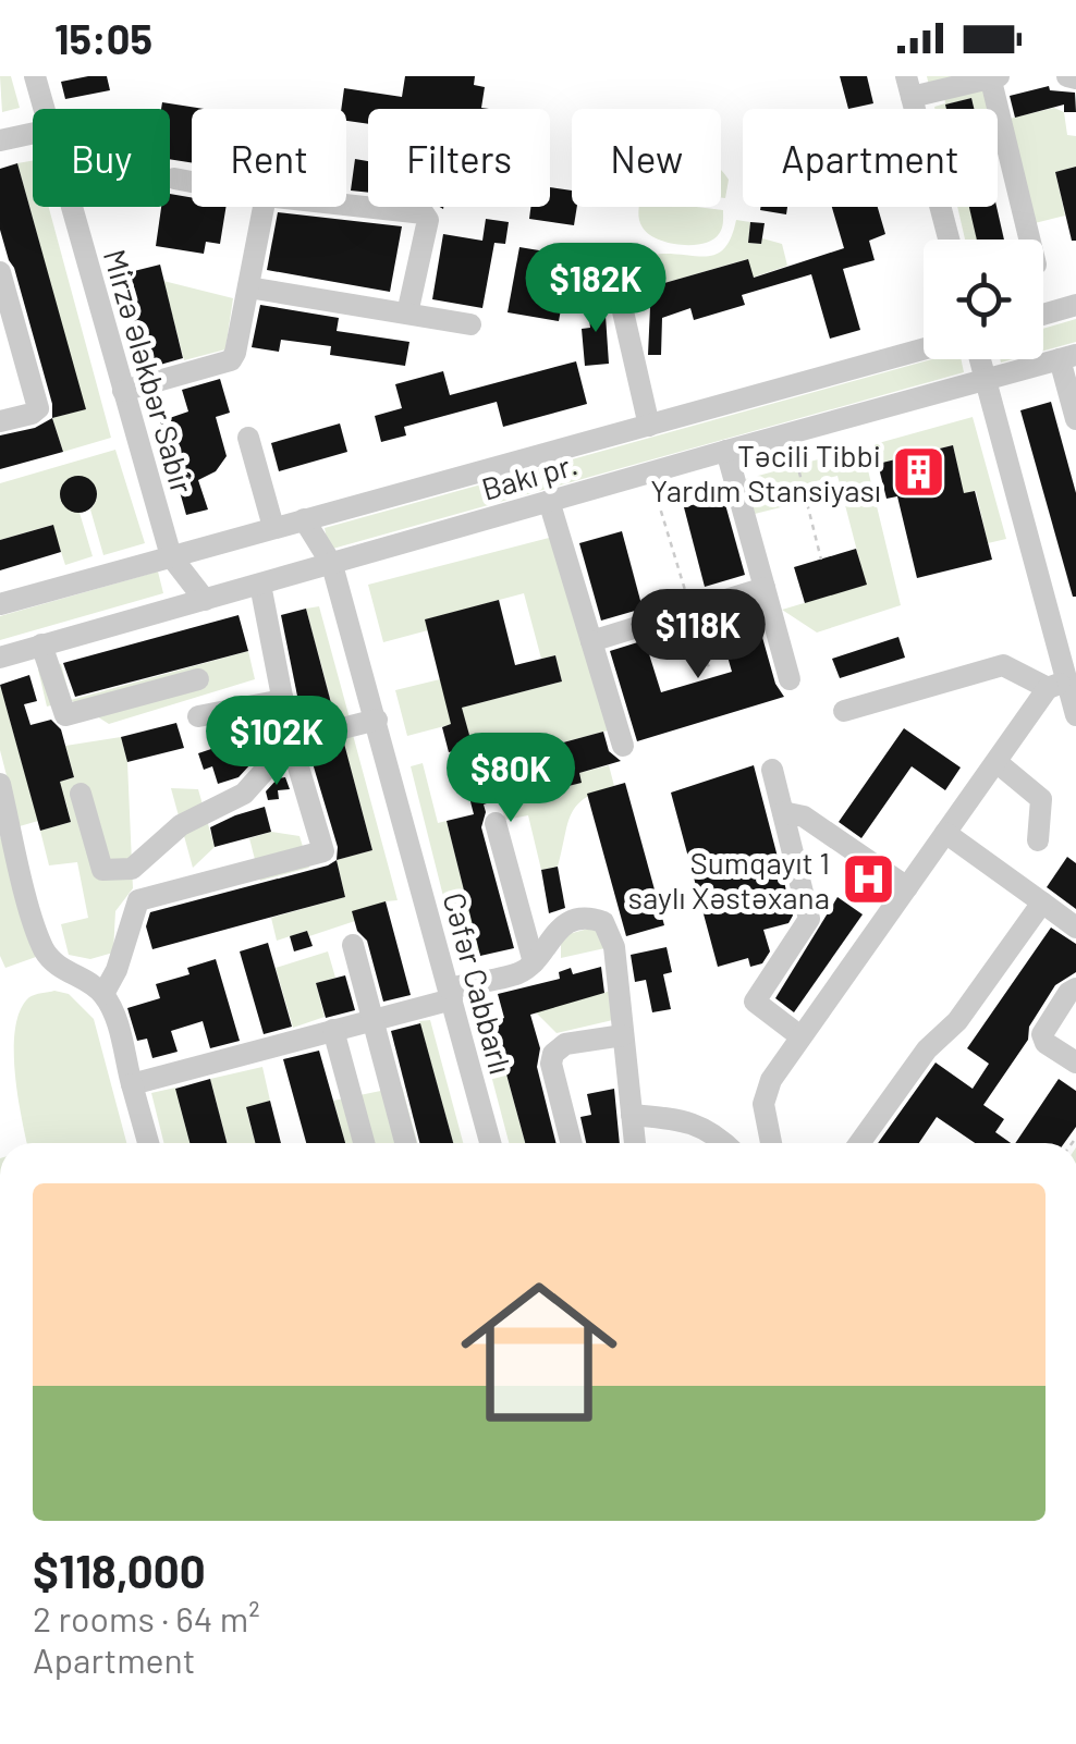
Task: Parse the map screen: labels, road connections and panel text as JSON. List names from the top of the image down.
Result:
{
  "streets": {
    "street": ["Mirzə Ələkbər Sabir", "Bakı pr.", "Cəfər Cabbarlı"]
  },
  "crossings": [
    ["Mirzə Ələkbər Sabir", "Bakı pr."],
    ["Bakı pr.", "Cəfər Cabbarlı"]
  ],
  "places": {
    "building": ["Təcili Tibbi Yardım Stansiyası"],
    "hospital": ["Sumqayıt 1 saylı Xəstəxana"]
  },
  "page": {
    "status": "15:05",
    "chip": [
      "Buy",
      "Rent",
      "Filters",
      "New",
      "Apartment"
    ],
    "price": [
      "$182K",
      "$118K",
      "$102K",
      "$80K"
    ],
    "list": [
      {
        "name": "$118,000",
        "note": "2 rooms · 64 m² · Apartment"
      }
    ]
  }
}
